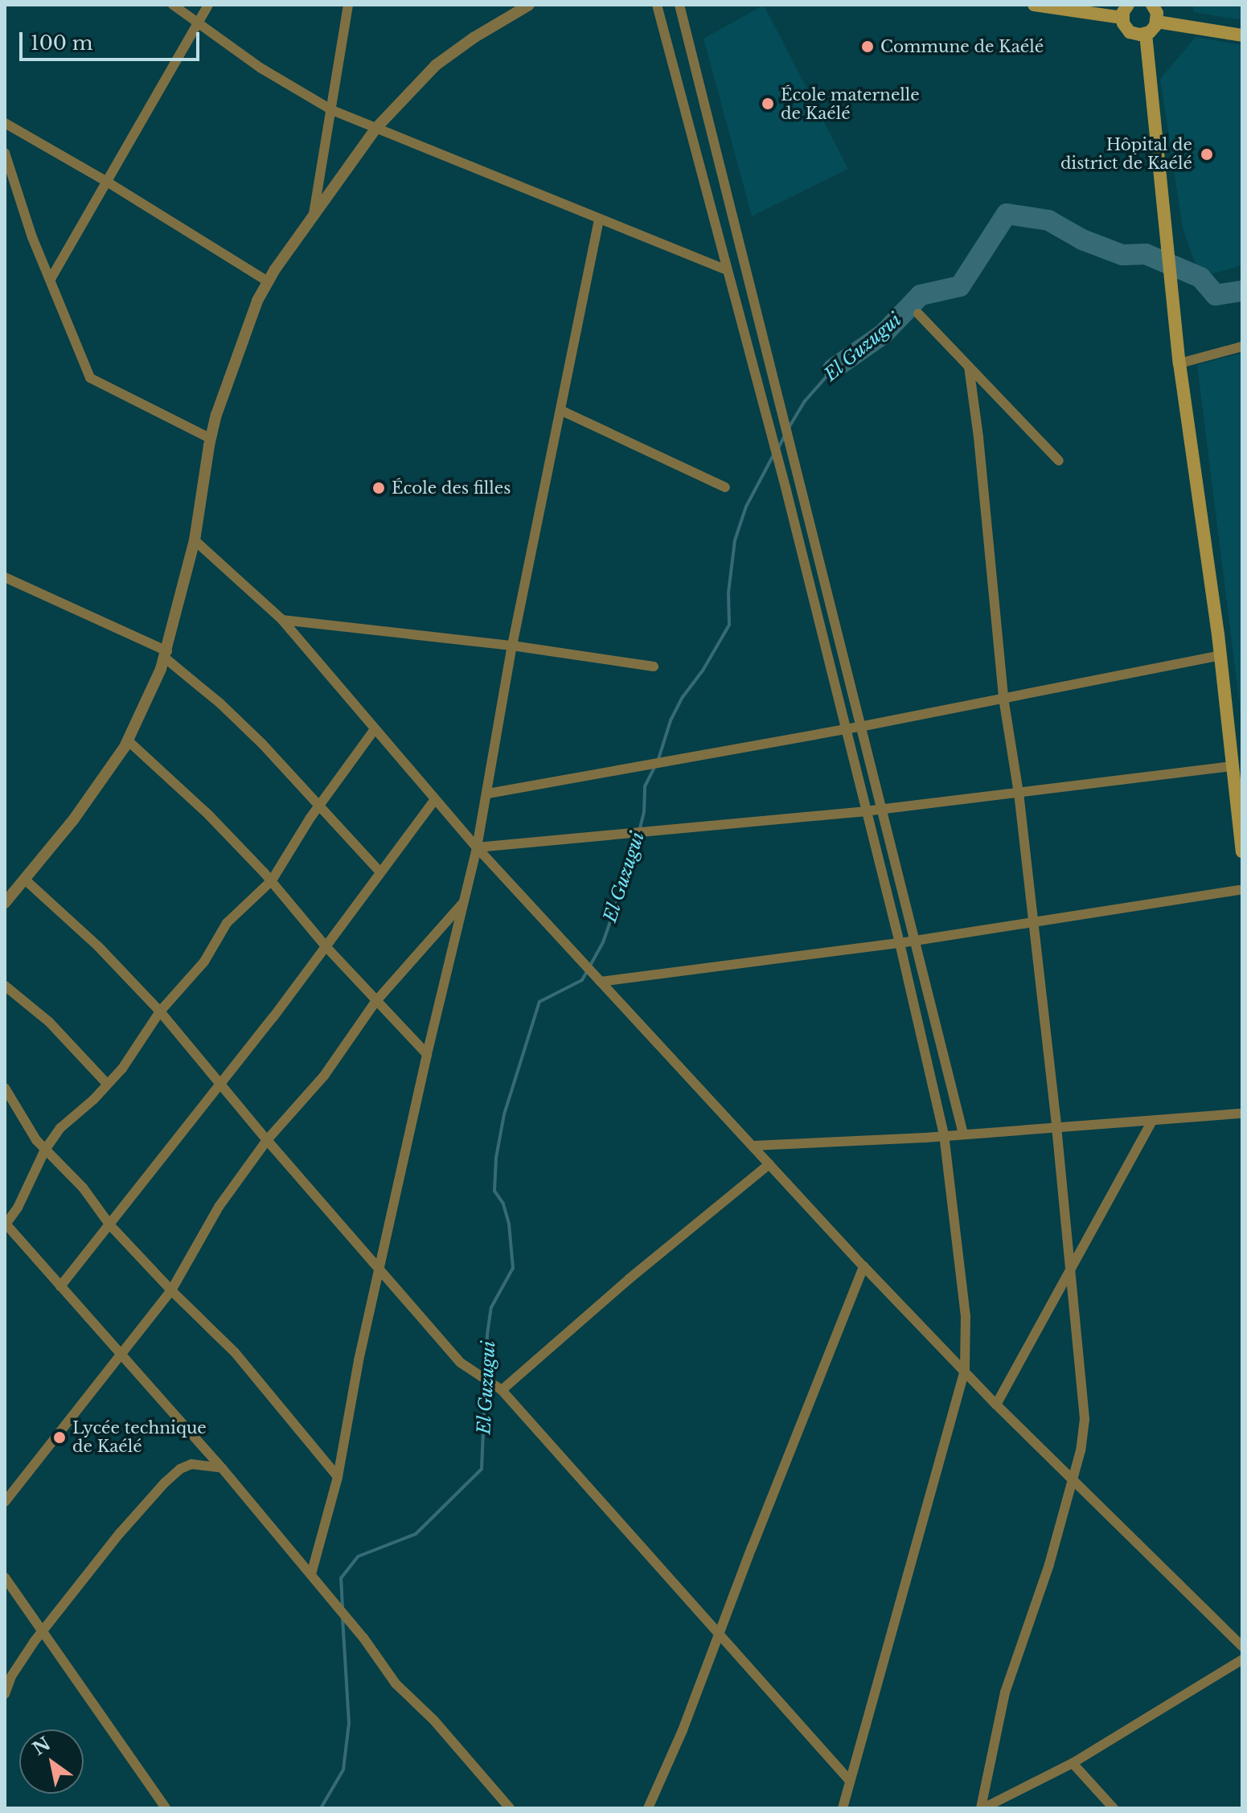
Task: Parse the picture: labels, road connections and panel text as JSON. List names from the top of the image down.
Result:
{
  "water": ["El Guzugui"],
  "places": [
    "Commune de Kaélé",
    "École maternelle de Kaélé",
    "Hôpital de district de Kaélé",
    "École des filles",
    "Lycée technique de Kaélé"
  ],
  "scale_bar": "100 m",
  "north": "top left"
}
